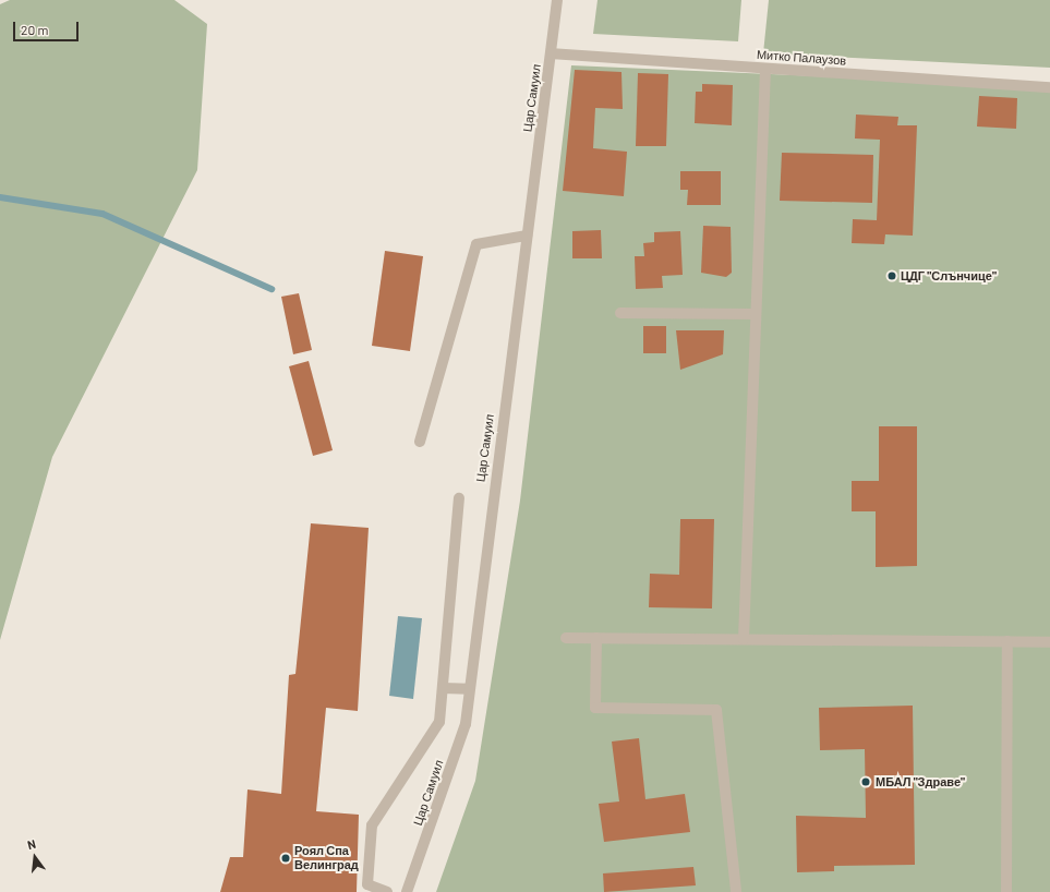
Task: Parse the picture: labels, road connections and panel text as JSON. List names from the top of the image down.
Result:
{
  "streets": {
    "street": ["Митко Палаузов", "Цар Самуил"]
  },
  "crossings": [
    ["Митко Палаузов", "Цар Самуил"]
  ],
  "places": ["ЦДГ \"Слънчице\"", "МБАЛ \"Здраве\"", "Роял Спа Велинград"],
  "scale_bar": "20 m",
  "north": "top"
}
